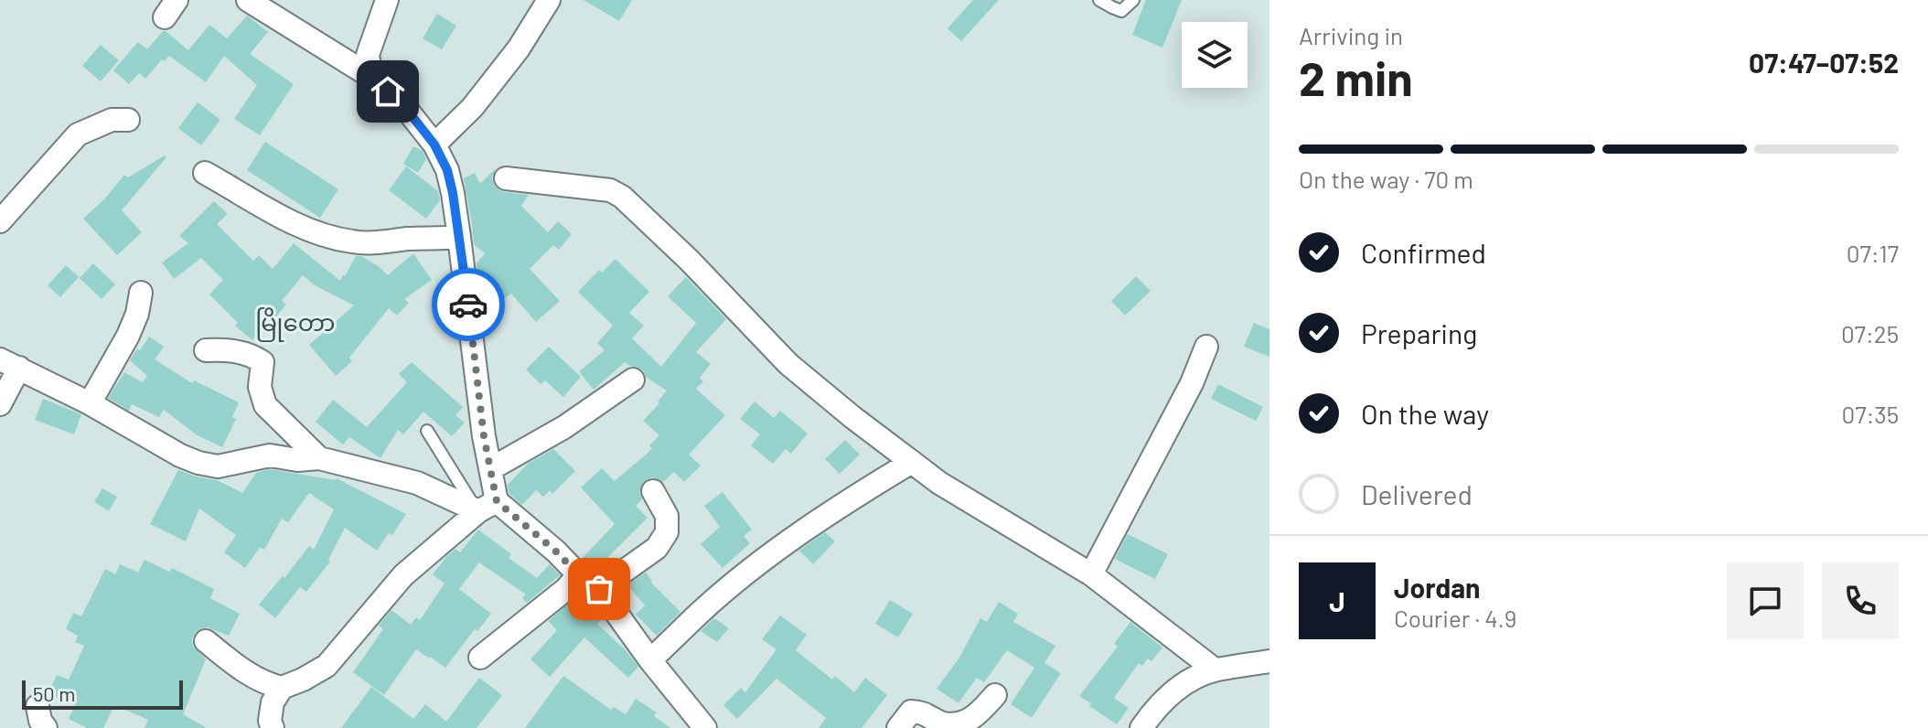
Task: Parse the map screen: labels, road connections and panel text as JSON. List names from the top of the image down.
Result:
{
  "districts": ["မြိုတော"],
  "scale_bar": "50 m",
  "page": {
    "heading": ["2 min", "Arriving in", "07:47–07:52"],
    "panel": ["Jordan", "Courier · 4.9"],
    "bar": "On the way · 70 m",
    "list": [
      ["Confirmed", "07:17"],
      ["Preparing", "07:25"],
      ["On the way", "07:35"],
      "Delivered"
    ],
    "round": "J",
    "scale": "50 m"
  }
}
